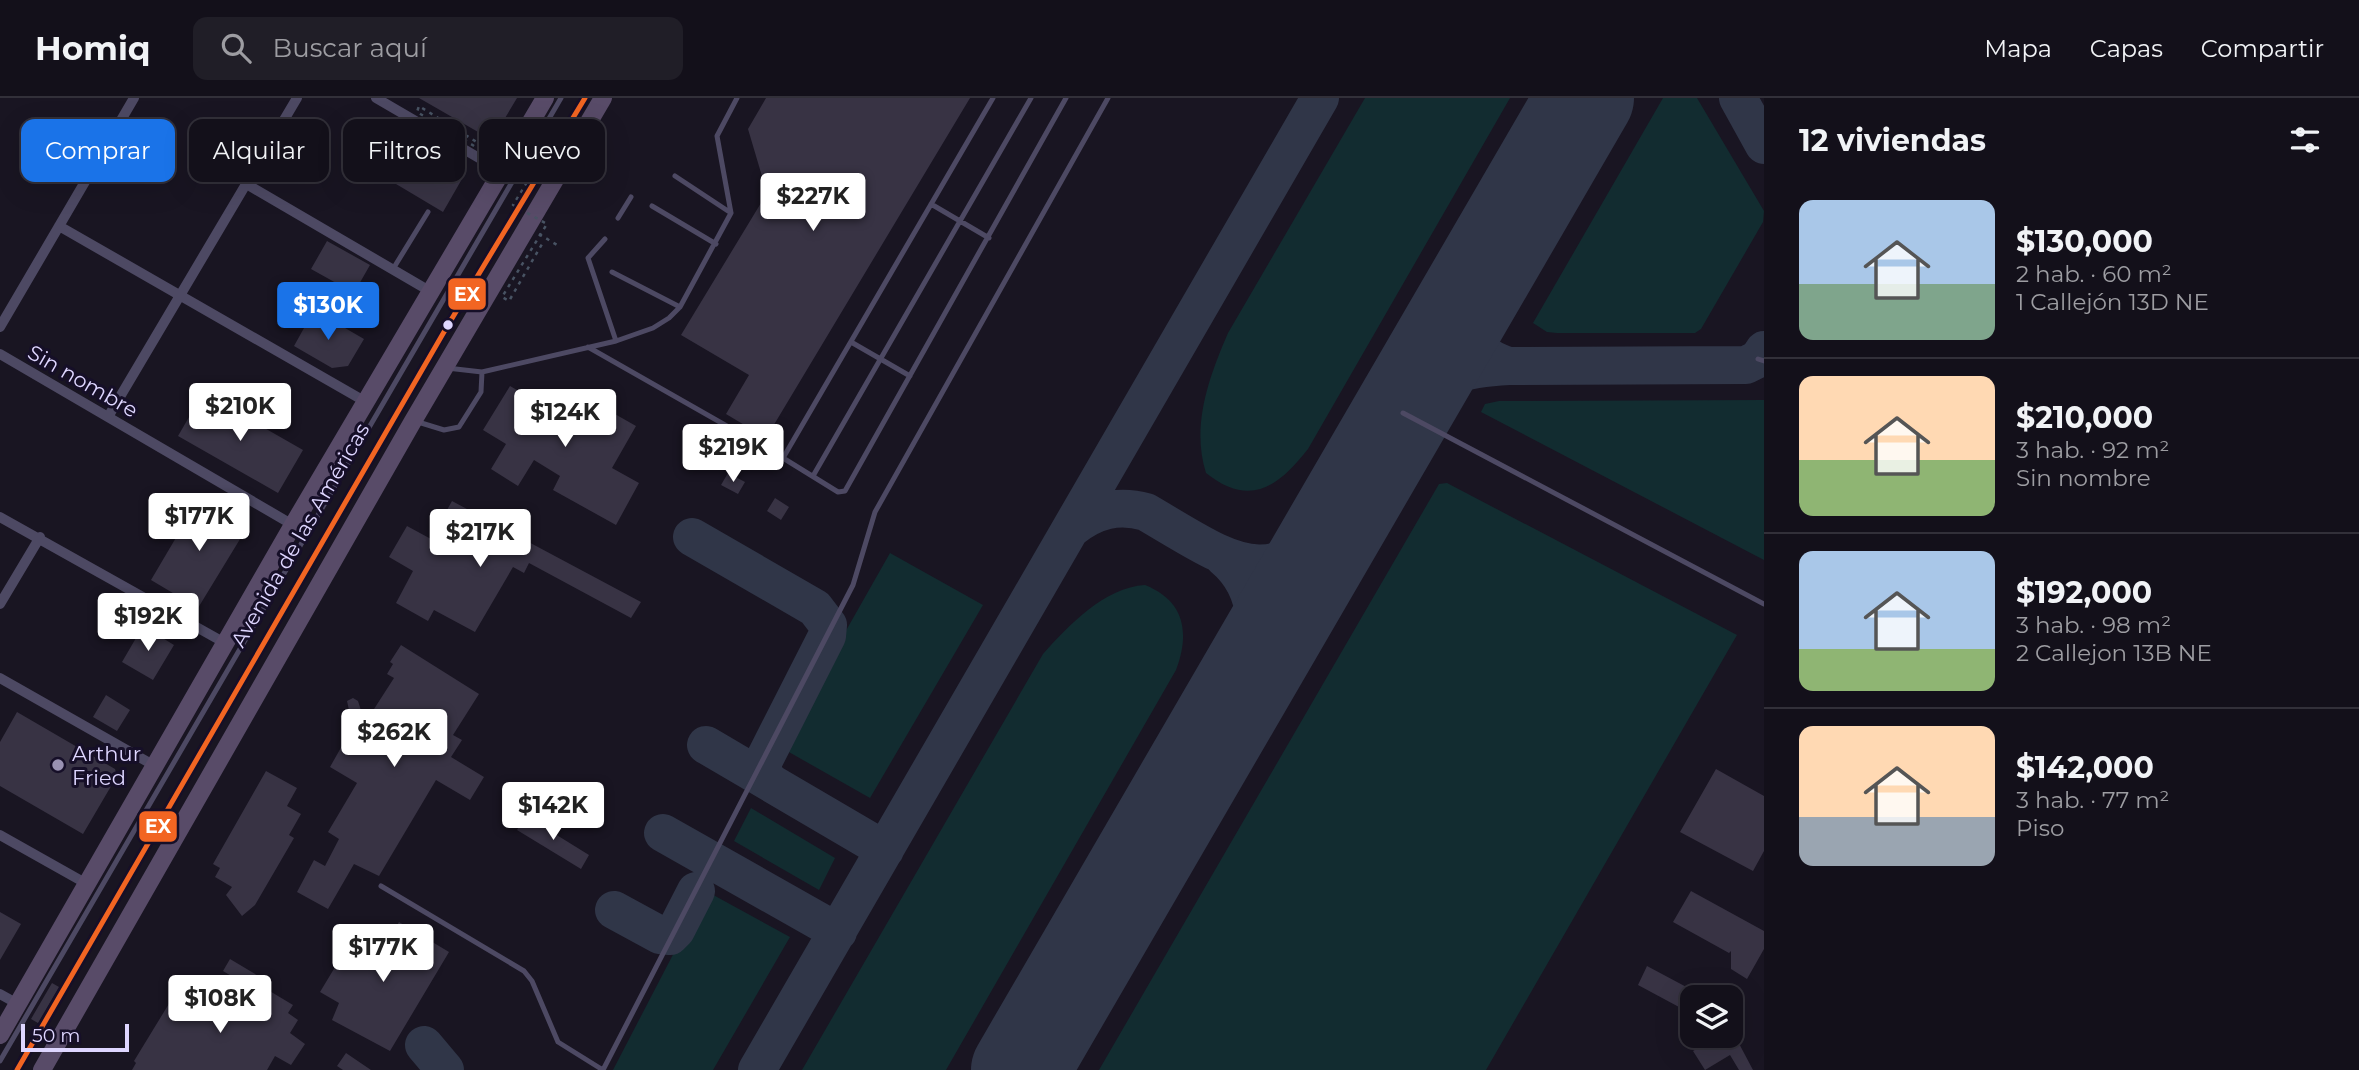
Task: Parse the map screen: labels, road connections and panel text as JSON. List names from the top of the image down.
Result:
{
  "streets": {
    "main road": ["Avenida de las Américas"],
    "street": ["Sin nombre"]
  },
  "crossings": [
    ["Sin nombre", "Avenida de las Américas"]
  ],
  "places": ["Arthur Fried"],
  "lines": ["transit line EX"],
  "scale_bar": "50 m",
  "page": {
    "header": "Homiq",
    "search": "Buscar aquí",
    "nav": ["Mapa", "Capas", "Compartir"],
    "heading": "12 viviendas",
    "chip": [
      "Comprar",
      "Alquilar",
      "Filtros",
      "Nuevo"
    ],
    "price": [
      "$227K",
      "$130K",
      "$210K",
      "$124K",
      "$219K",
      "$177K",
      "$217K",
      "$192K",
      "$262K",
      "$142K",
      "$177K",
      "$108K"
    ],
    "list": [
      {
        "name": "$130,000",
        "note": "2 hab. · 60 m² · 1 Callejón 13D NE"
      },
      {
        "name": "$210,000",
        "note": "3 hab. · 92 m² · Sin nombre"
      },
      {
        "name": "$192,000",
        "note": "3 hab. · 98 m² · 2 Callejon 13B NE"
      },
      {
        "name": "$142,000",
        "note": "3 hab. · 77 m² · Piso"
      }
    ],
    "scale": "50 m"
  }
}
